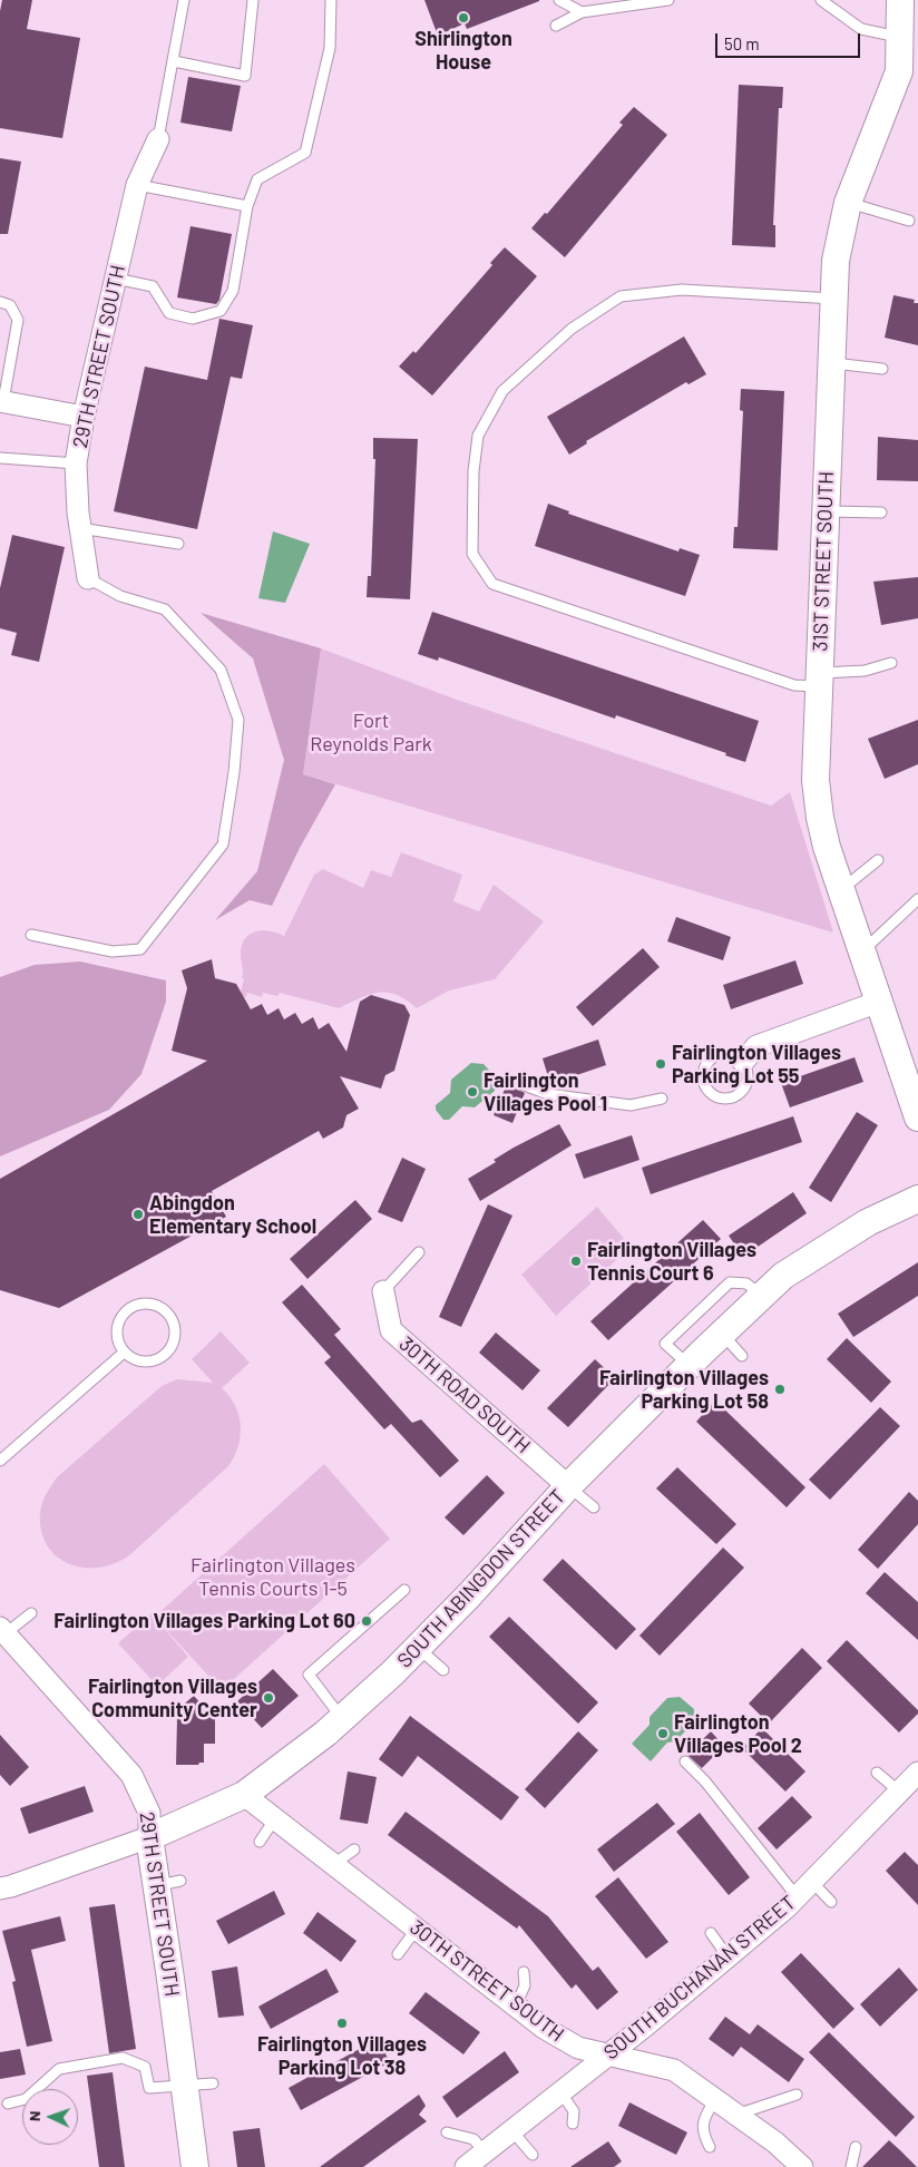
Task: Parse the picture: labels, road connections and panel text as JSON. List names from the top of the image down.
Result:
{
  "streets": {
    "street": [
      "29TH STREET SOUTH",
      "31ST STREET SOUTH",
      "30TH ROAD SOUTH",
      "SOUTH ABINGDON STREET",
      "SOUTH BUCHANAN STREET",
      "30TH STREET SOUTH"
    ]
  },
  "crossings": [
    ["29TH STREET SOUTH", "SOUTH ABINGDON STREET"],
    ["30TH ROAD SOUTH", "SOUTH ABINGDON STREET"],
    ["SOUTH ABINGDON STREET", "30TH STREET SOUTH"],
    ["SOUTH BUCHANAN STREET", "30TH STREET SOUTH"]
  ],
  "parks": ["Fort Reynolds Park", "Fairlington Villages Tennis Courts 1-5"],
  "places": [
    "Shirlington House",
    "Fairlington Villages Parking Lot 55",
    "Fairlington Villages Pool 1",
    "Abingdon Elementary School",
    "Fairlington Villages Tennis Court 6",
    "Fairlington Villages Parking Lot 58",
    "Fairlington Villages Parking Lot 60",
    "Fairlington Villages Community Center",
    "Fairlington Villages Pool 2",
    "Fairlington Villages Parking Lot 38"
  ],
  "scale_bar": "50 m",
  "north": "left"
}
